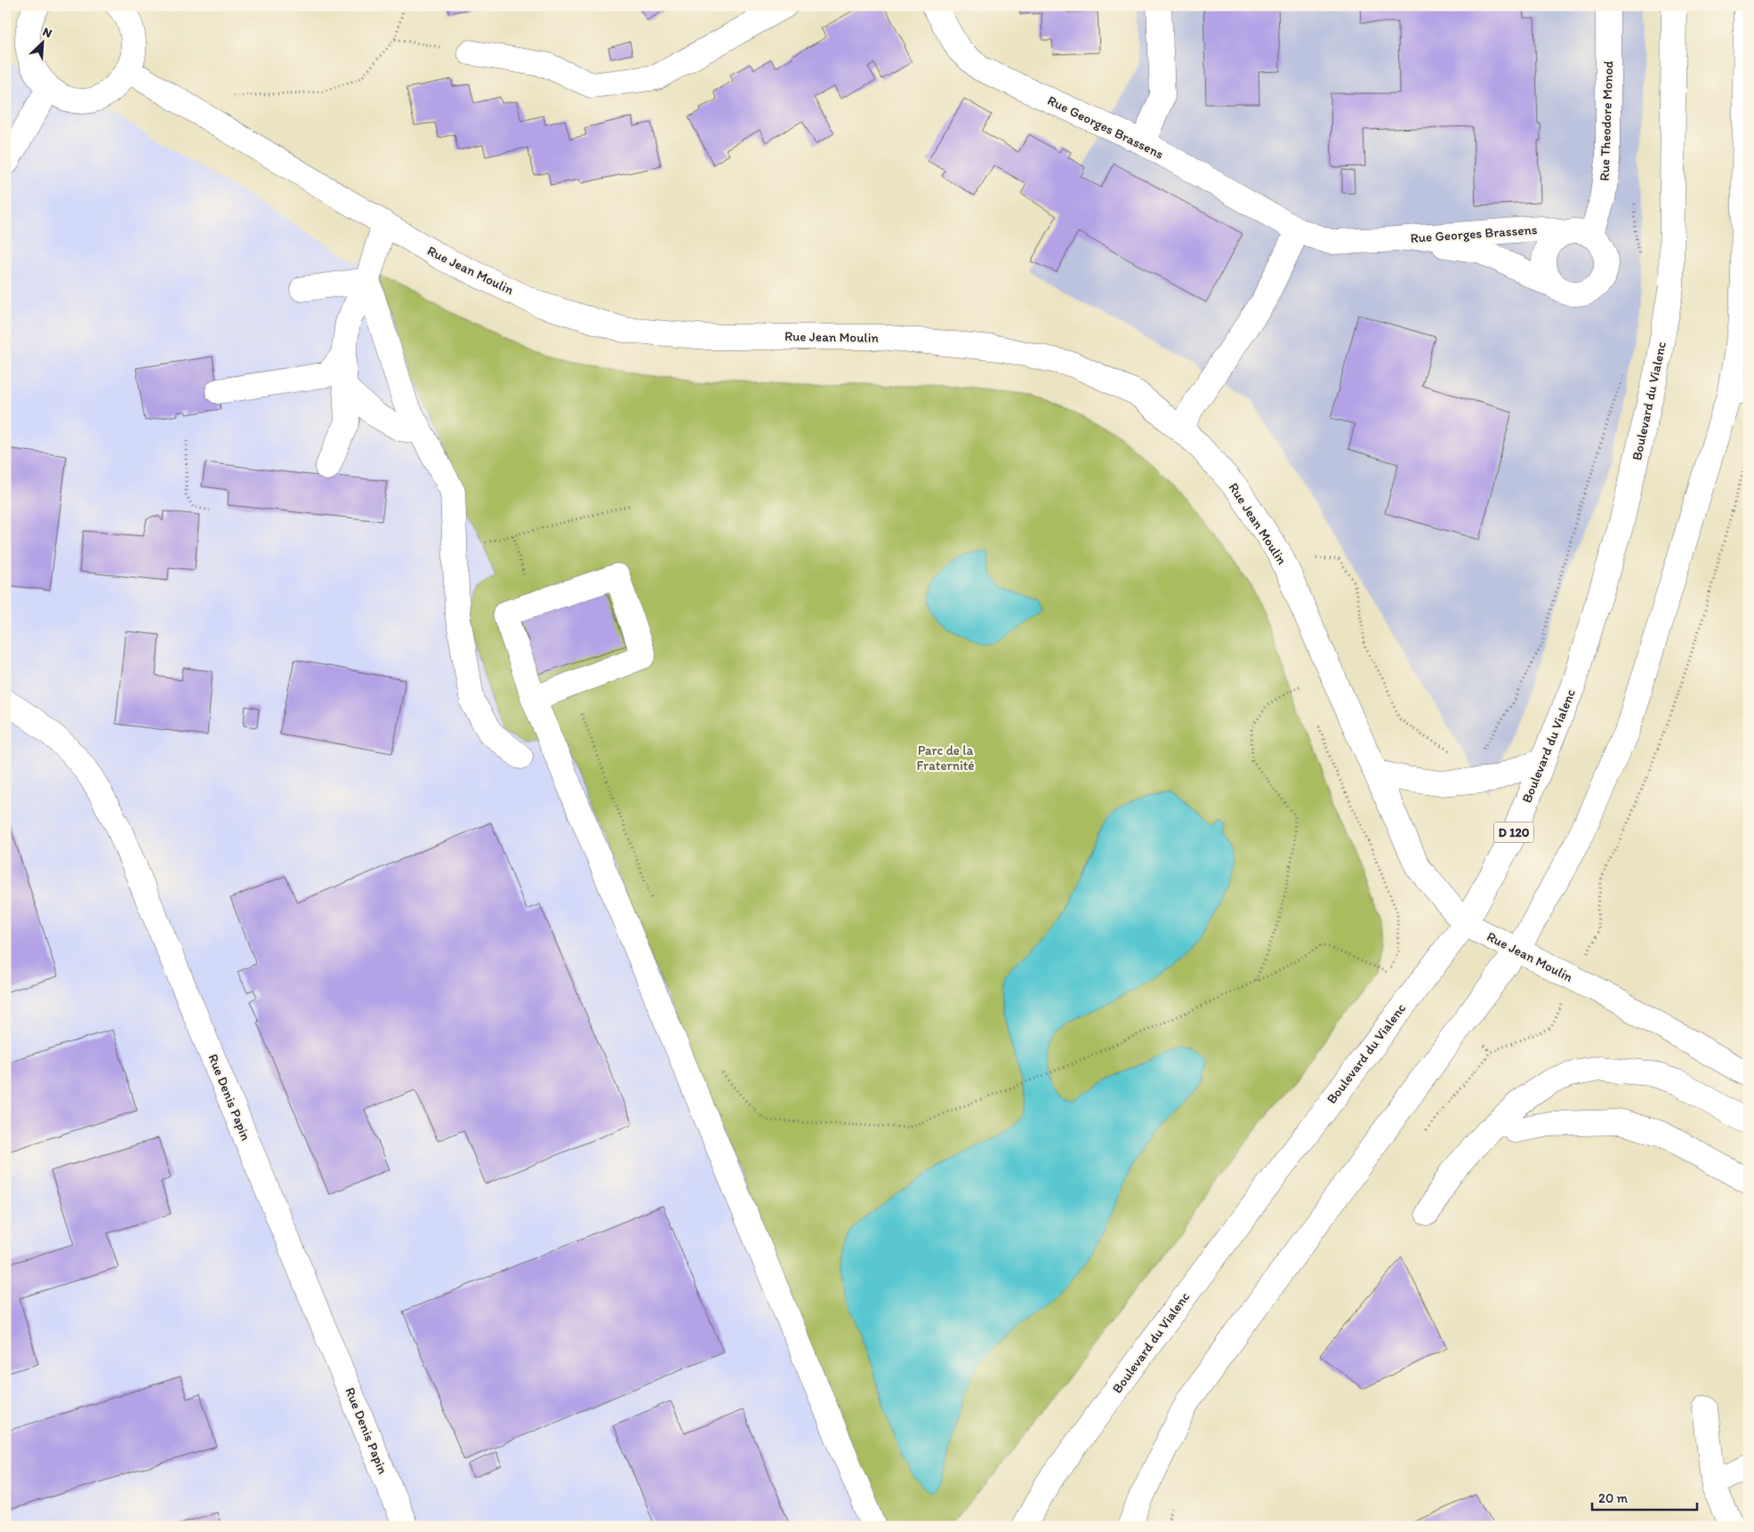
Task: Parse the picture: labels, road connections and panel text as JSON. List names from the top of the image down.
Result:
{
  "streets": {
    "street": [
      "Rue Theodore Monod",
      "Rue Georges Brassens",
      "Rue Jean Moulin",
      "Boulevard du Vialenc",
      "D 120",
      "Rue Denis Papin"
    ]
  },
  "crossings": [
    ["Rue Theodore Monod", "Rue Georges Brassens"],
    ["Rue Jean Moulin", "Boulevard du Vialenc"]
  ],
  "parks": ["Parc de la Fraternité"],
  "scale_bar": "20 m",
  "north": "top right"
}
